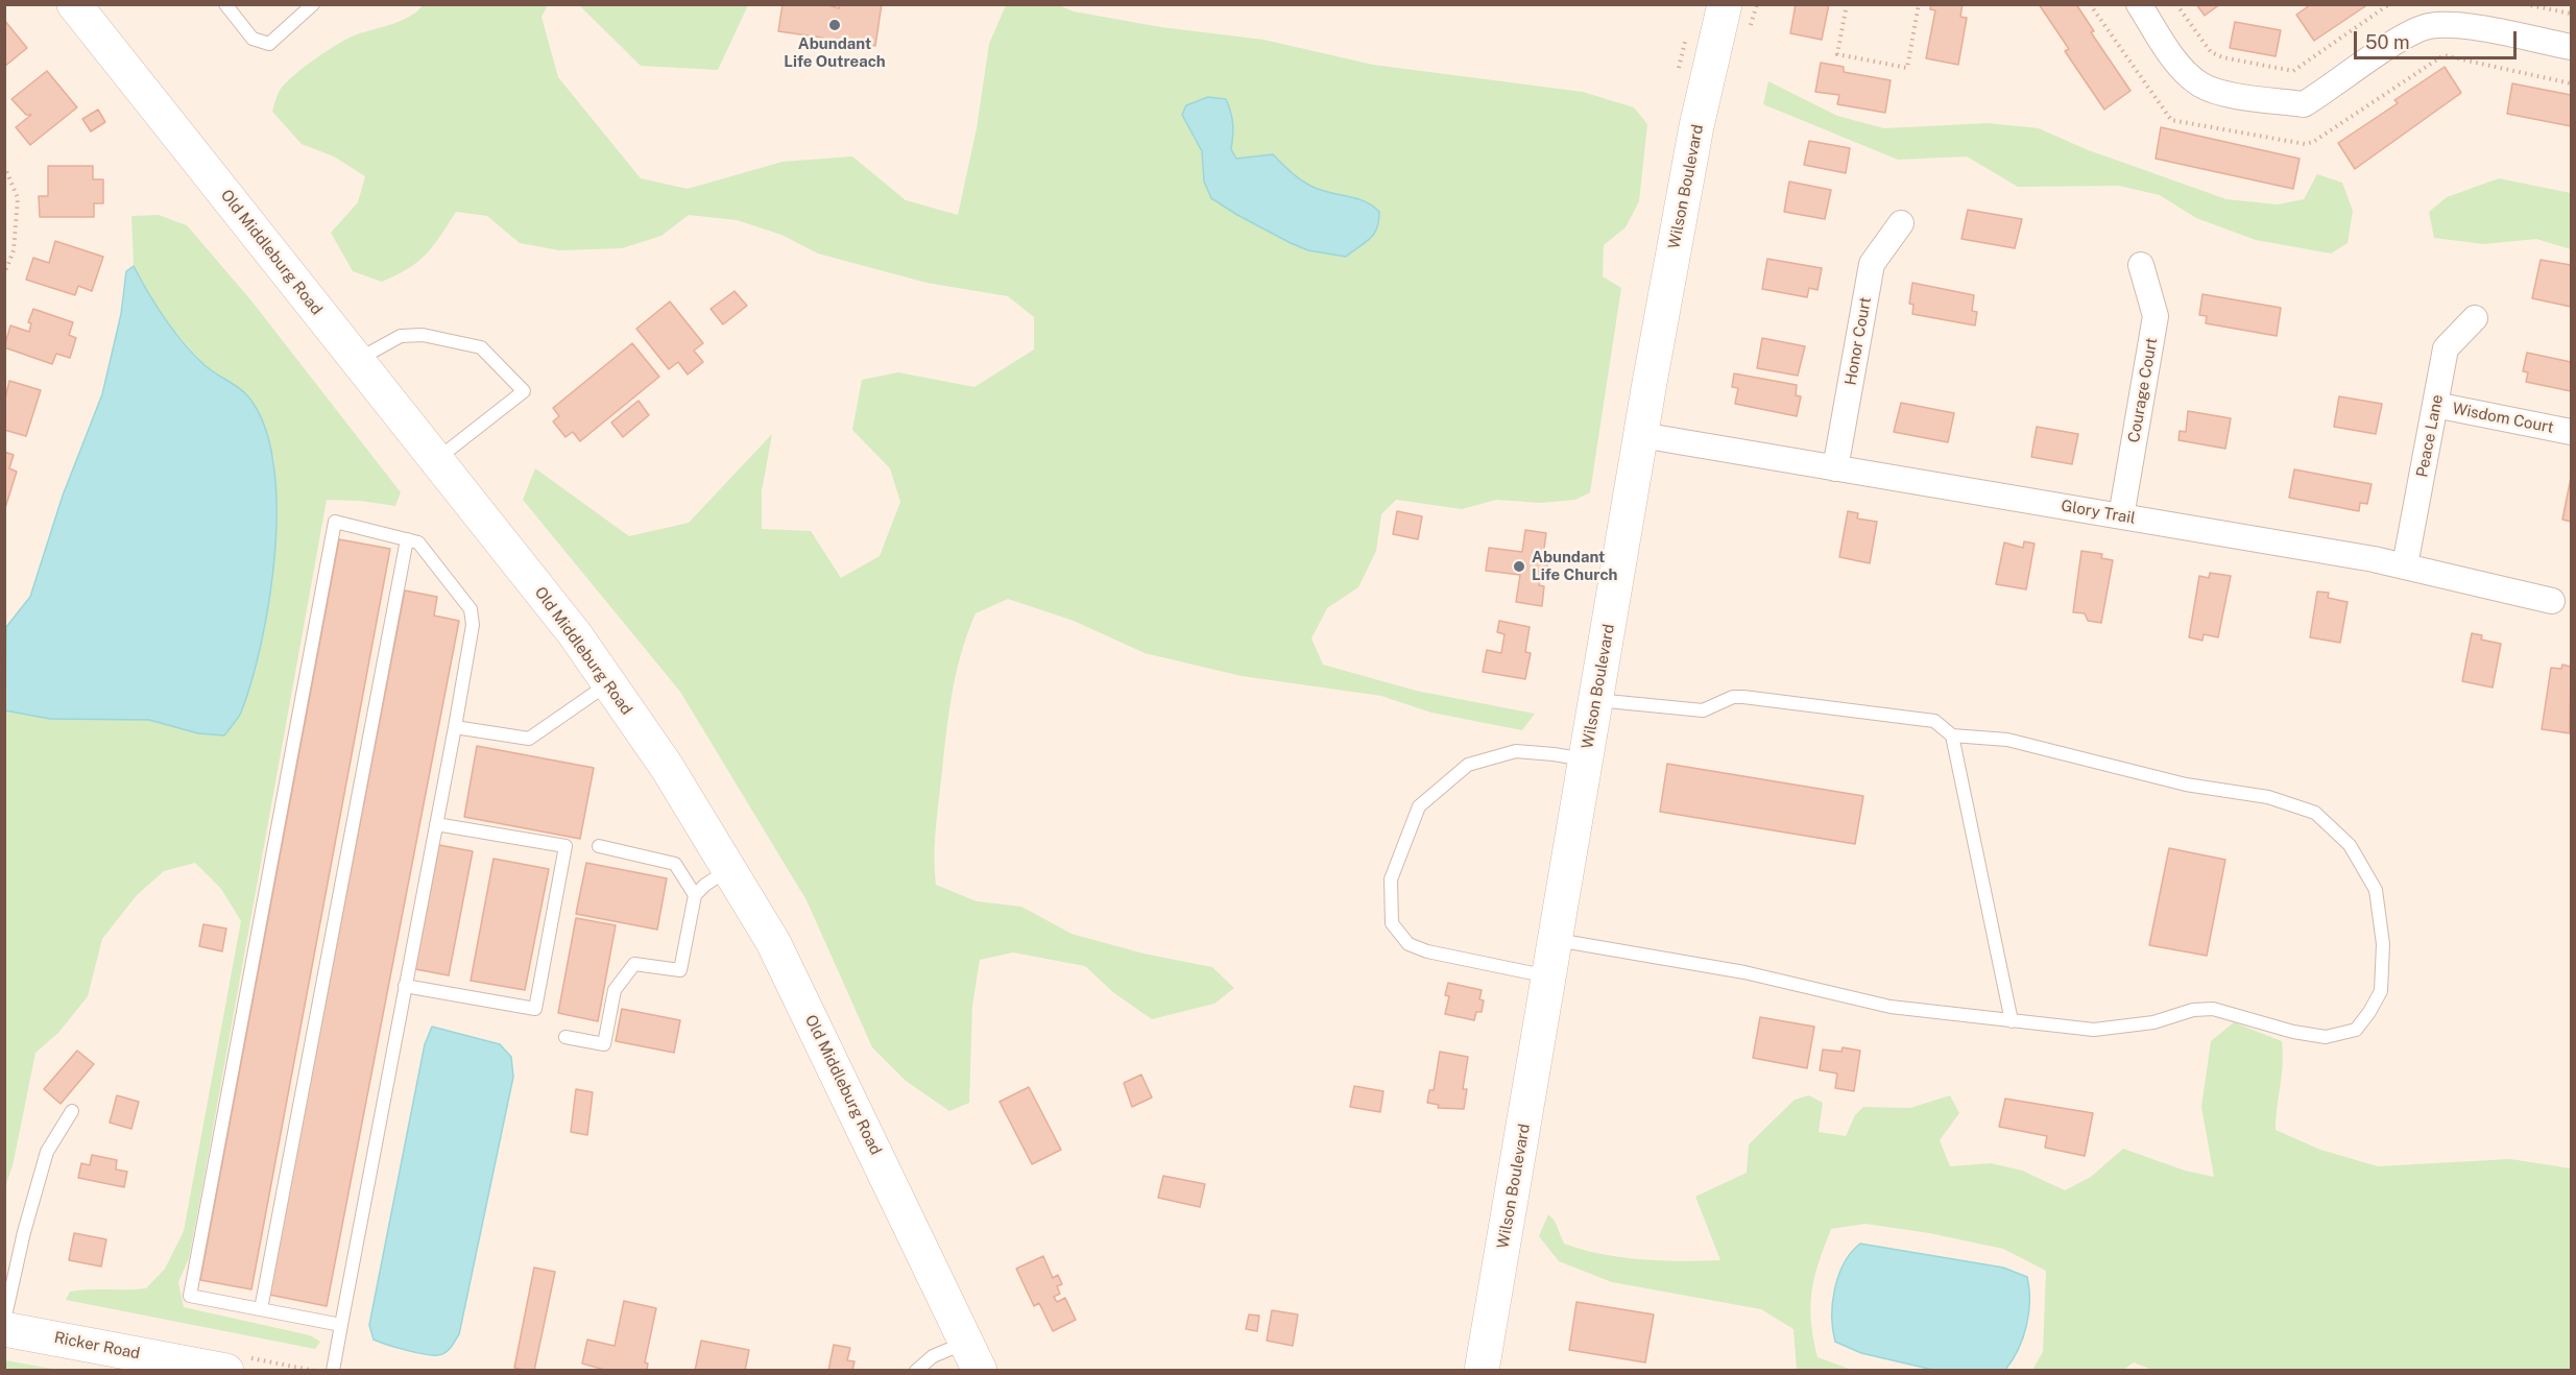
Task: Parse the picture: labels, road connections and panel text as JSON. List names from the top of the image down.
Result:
{
  "streets": {
    "main road": ["Wilson Boulevard", "Old Middleburg Road", "Ricker Road"],
    "street": [
      "Honor Court",
      "Courage Court",
      "Wisdom Court",
      "Peace Lane",
      "Glory Trail"
    ]
  },
  "crossings": [
    ["Wilson Boulevard", "Glory Trail"],
    ["Honor Court", "Glory Trail"],
    ["Courage Court", "Glory Trail"],
    ["Wisdom Court", "Peace Lane"],
    ["Peace Lane", "Glory Trail"]
  ],
  "places": ["Abundant Life Outreach", "Abundant Life Church"],
  "scale_bar": "50 m"
}
